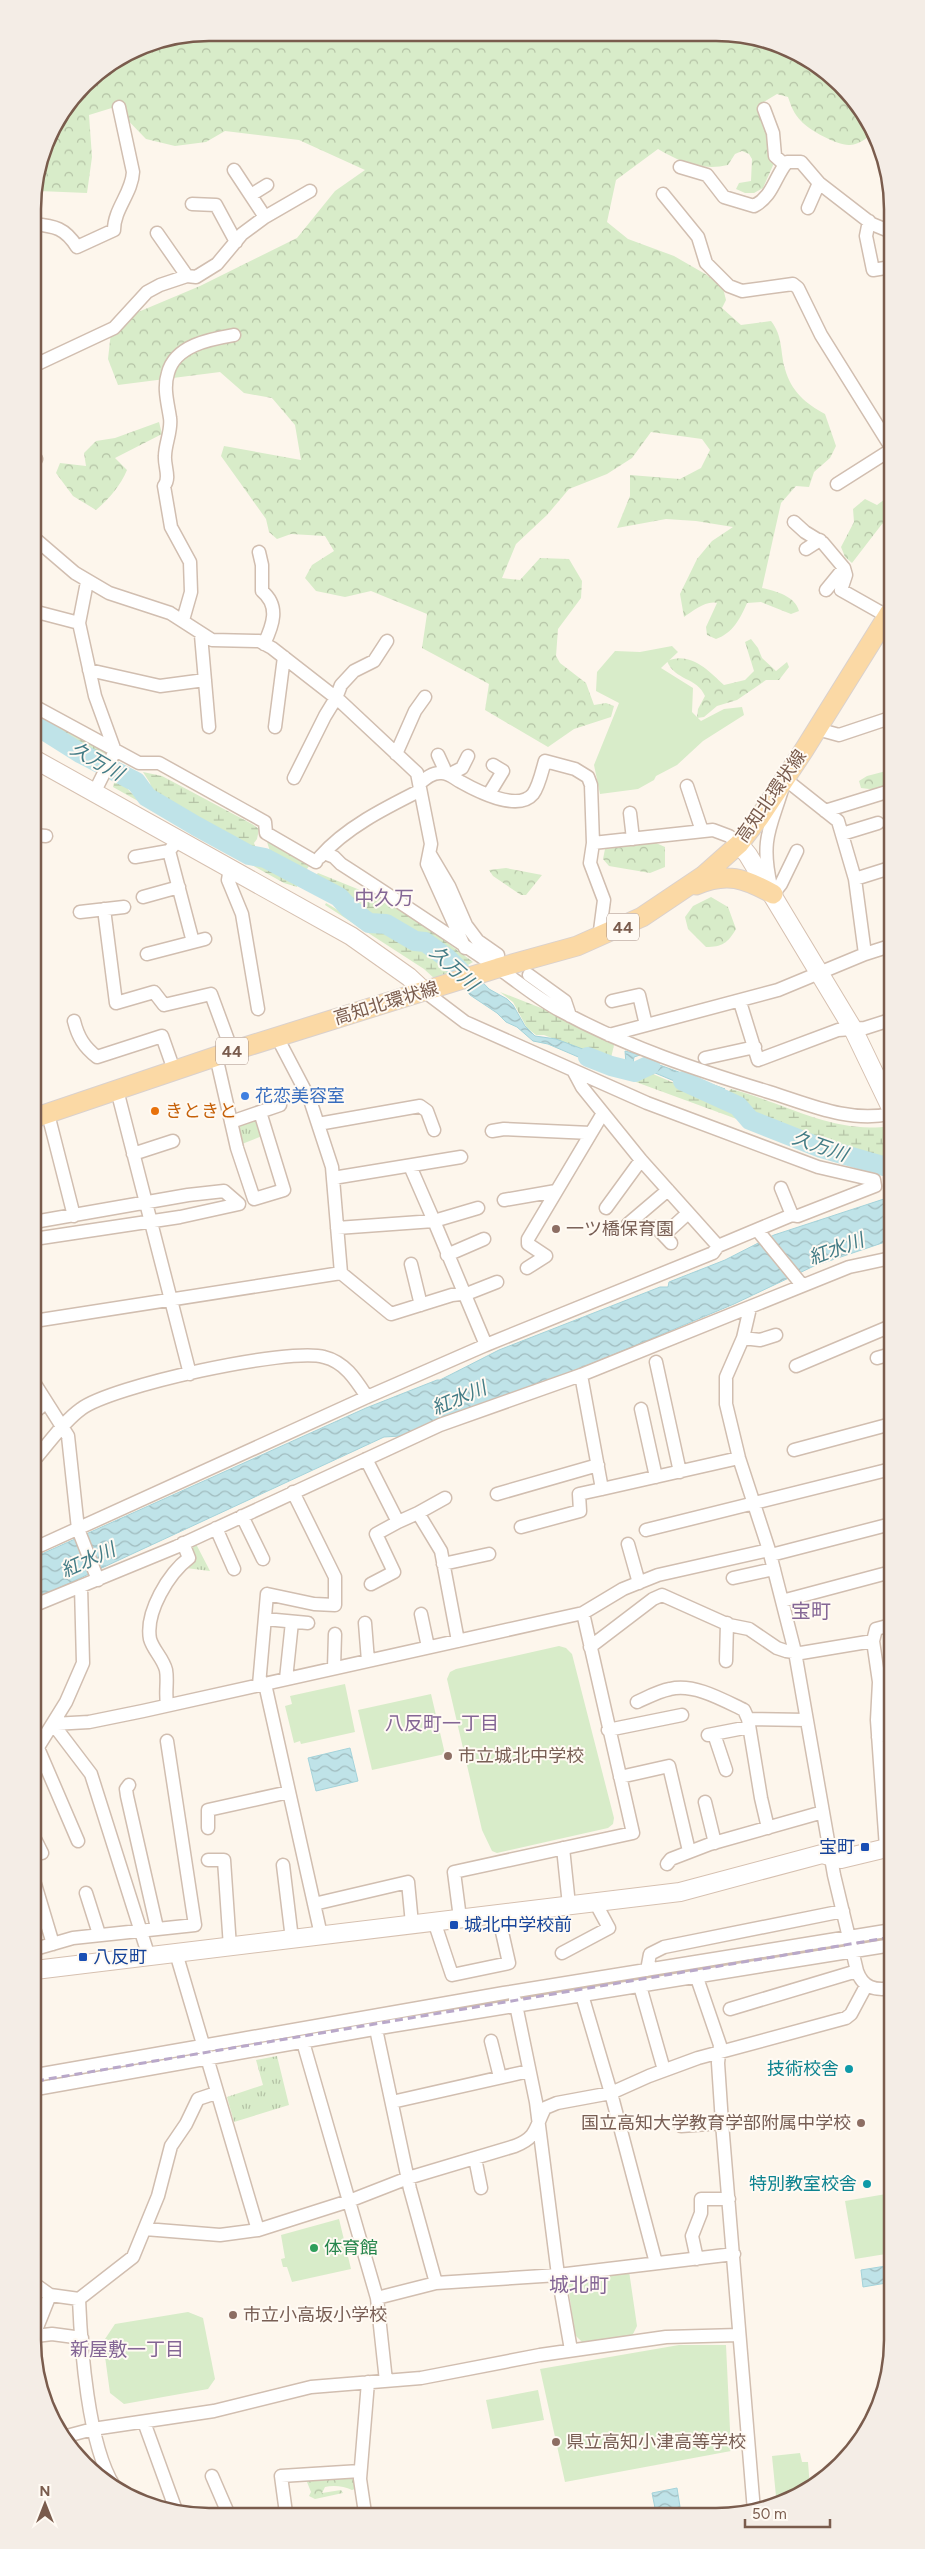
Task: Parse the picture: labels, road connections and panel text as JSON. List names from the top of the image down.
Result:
{
  "streets": {
    "main road": ["高知北環状線", "44"]
  },
  "districts": [
    "中久万",
    "宝町",
    "八反町一丁目",
    "城北町",
    "新屋敷一丁目"
  ],
  "water": ["久万川", "紅水川"],
  "places": {
    "other": [
      "花恋美容室",
      "きときと",
      "一ツ橋保育園",
      "市立城北中学校",
      "技術校舎",
      "国立高知大学教育学部附属中学校",
      "特別教室校舎",
      "体育館",
      "市立小高坂小学校",
      "県立高知小津高等学校"
    ],
    "transit": ["宝町", "城北中学校前", "八反町"]
  },
  "scale_bar": "50 m",
  "north": "top"
}
